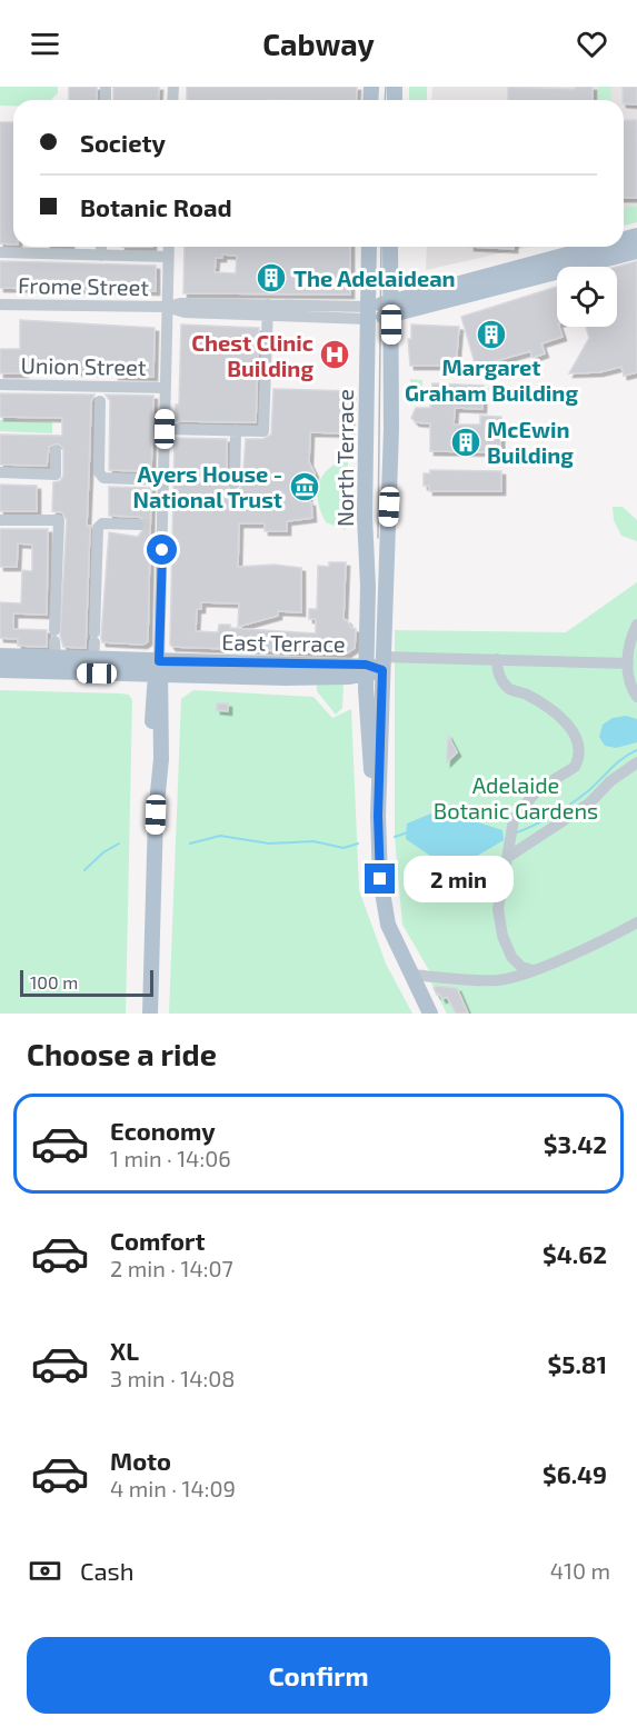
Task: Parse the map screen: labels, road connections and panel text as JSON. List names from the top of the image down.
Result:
{
  "streets": {
    "main road": ["North Terrace", "East Terrace"],
    "street": ["Frome Street", "Union Street"]
  },
  "crossings": [
    ["Frome Street", "North Terrace"],
    ["North Terrace", "East Terrace"]
  ],
  "parks": ["Adelaide Botanic Gardens"],
  "places": {
    "building": ["The Adelaidean", "Margaret Graham Building", "McEwin Building"],
    "hospital": ["Chest Clinic Building"],
    "museum": ["Ayers House - National Trust"]
  },
  "scale_bar": "100 m",
  "page": {
    "header": "Cabway",
    "banner": ["Society", "Botanic Road"],
    "bubble": "2 min",
    "scale": "100 m",
    "heading": "Choose a ride",
    "list": [
      {
        "name": "Economy",
        "note": "1 min · 14:06",
        "value": "$3.42"
      },
      {
        "name": "Comfort",
        "note": "2 min · 14:07",
        "value": "$4.62"
      },
      {
        "name": "XL",
        "note": "3 min · 14:08",
        "value": "$5.81"
      },
      {
        "name": "Moto",
        "note": "4 min · 14:09",
        "value": "$6.49"
      }
    ],
    "pay": ["Cash", "410 m"],
    "buttons": "Confirm"
  }
}
